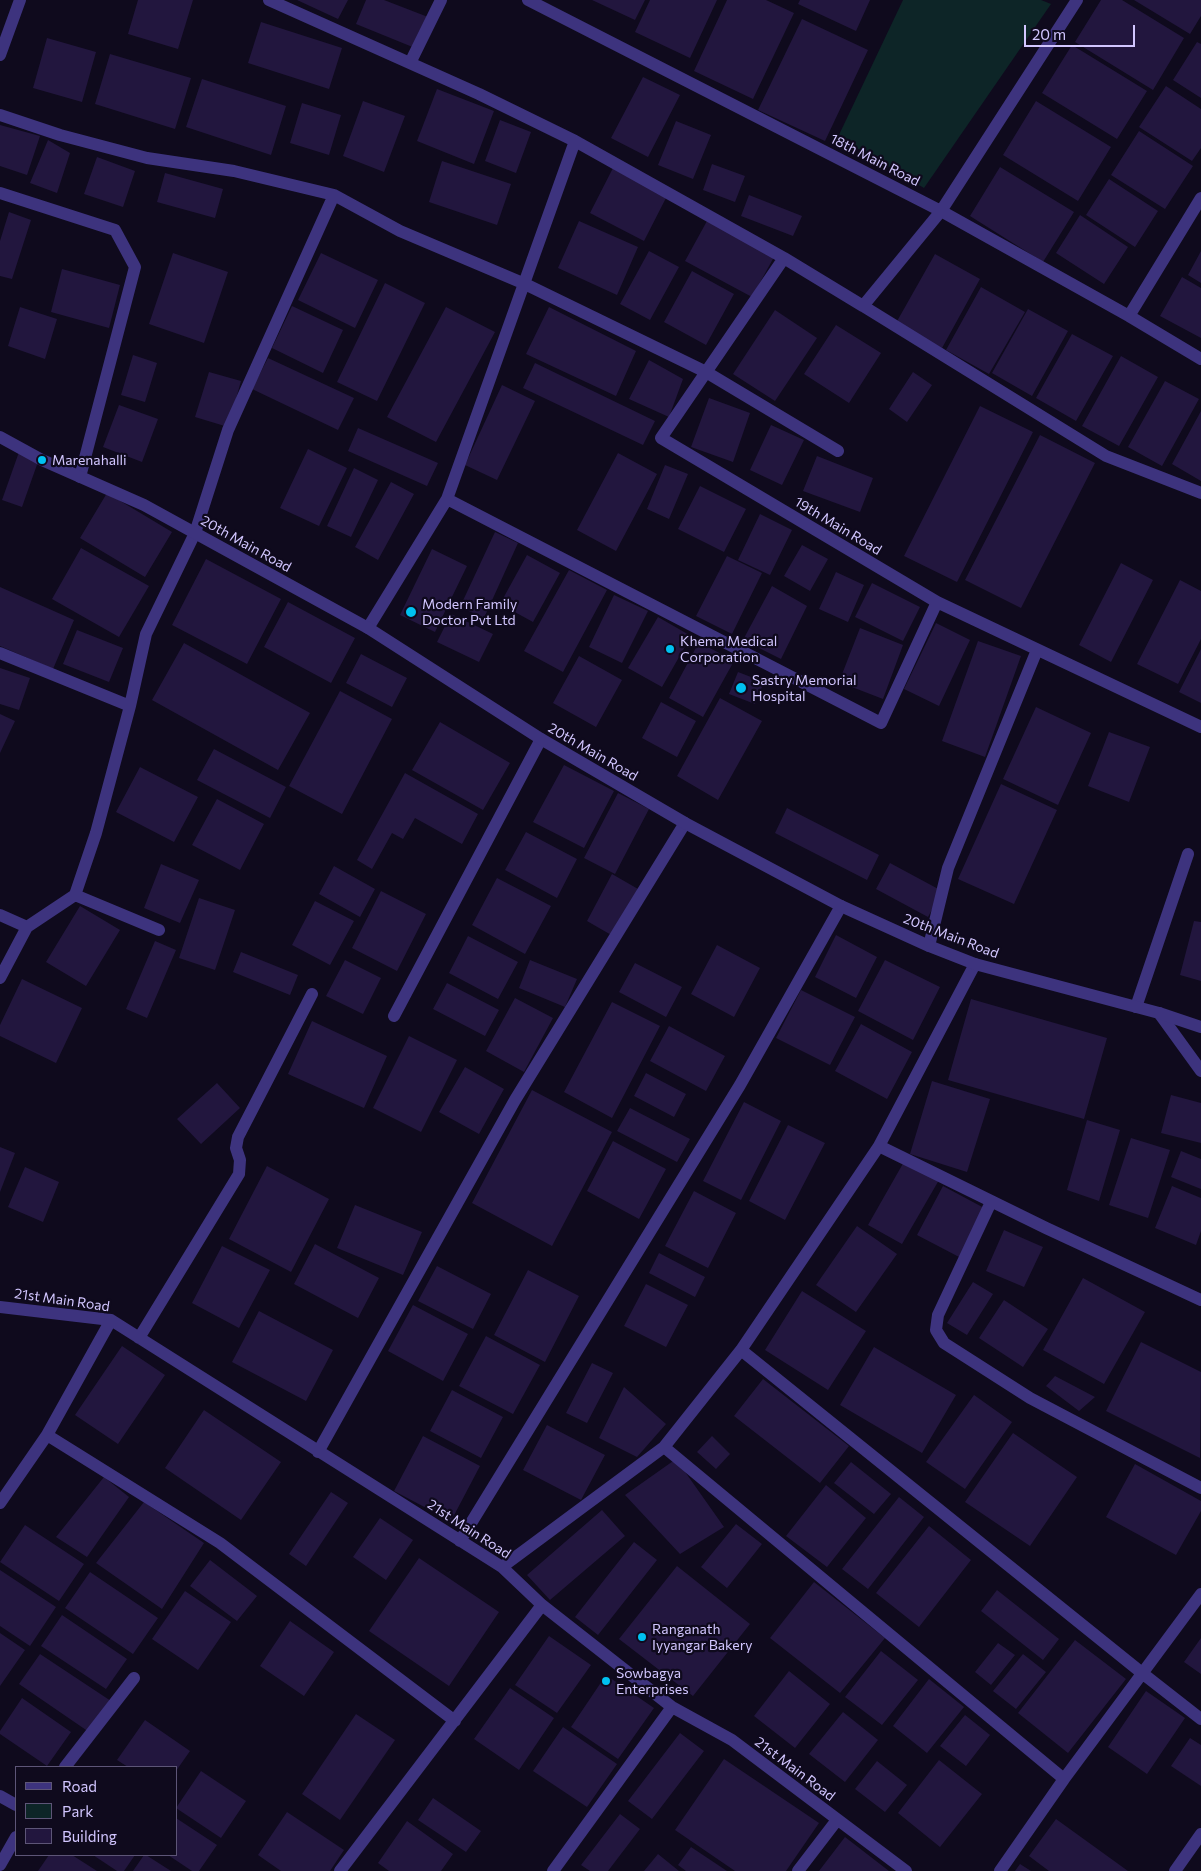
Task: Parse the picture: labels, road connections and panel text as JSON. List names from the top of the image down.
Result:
{
  "streets": {
    "street": [
      "18th Main Road",
      "19th Main Road",
      "20th Main Road",
      "21st Main Road"
    ]
  },
  "places": [
    "Marenahalli",
    "Modern Family Doctor Pvt Ltd",
    "Khema Medical Corporation",
    "Sastry Memorial Hospital",
    "Ranganath Iyyangar Bakery",
    "Sowbagya Enterprises"
  ],
  "legend": ["Road", "Park", "Building"],
  "scale_bar": "20 m"
}
